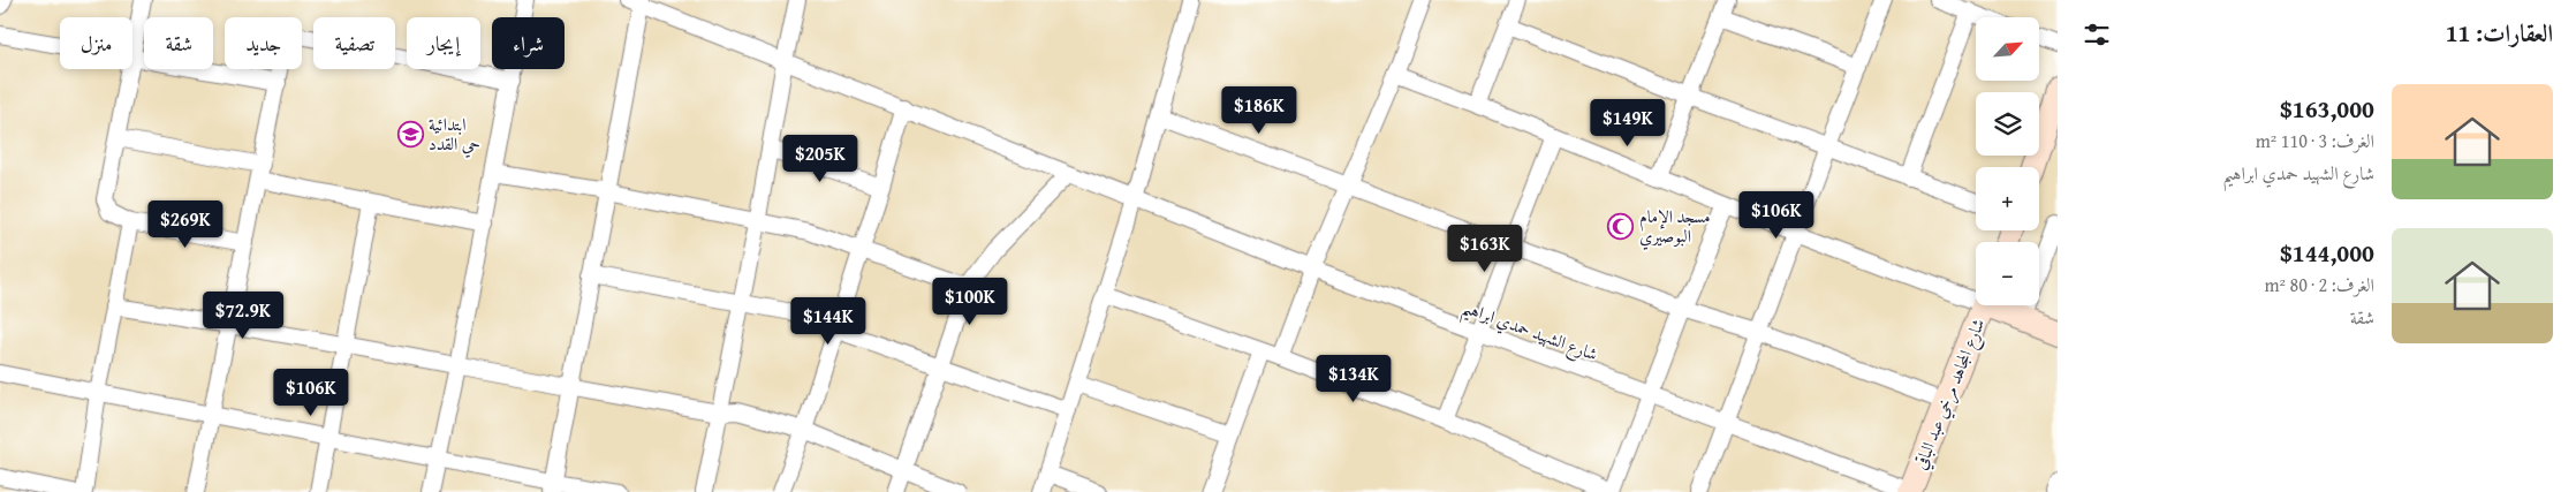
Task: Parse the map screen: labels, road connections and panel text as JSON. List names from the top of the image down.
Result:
{
  "streets": {
    "street": ["شارع الشهيد حمدي ابراهيم", "شارع المجاهد مرخي عبد الباقي"]
  },
  "crossings": [
    ["شارع الشهيد حمدي ابراهيم", "شارع المجاهد مرخي عبد الباقي"]
  ],
  "places": {
    "school or university": ["ابتدائية حي القدد"],
    "mosque": ["مسجد الإمام البوصيري"]
  },
  "north": "top right",
  "page": {
    "heading": "العقارات: 11",
    "map_buttons": ["+", "−"],
    "chip": [
      "شراء",
      "إيجار",
      "تصفية",
      "جديد",
      "شقة",
      "منزل"
    ],
    "list": [
      {
        "name": "$163,000",
        "note": "الغرف: 3 · 110 m² · شارع الشهيد حمدي ابراهيم"
      },
      {
        "name": "$144,000",
        "note": "الغرف: 2 · 80 m² · شقة"
      }
    ],
    "price": [
      "$186K",
      "$149K",
      "$205K",
      "$106K",
      "$269K",
      "$163K",
      "$100K",
      "$72.9K",
      "$144K",
      "$134K",
      "$106K"
    ]
  }
}
